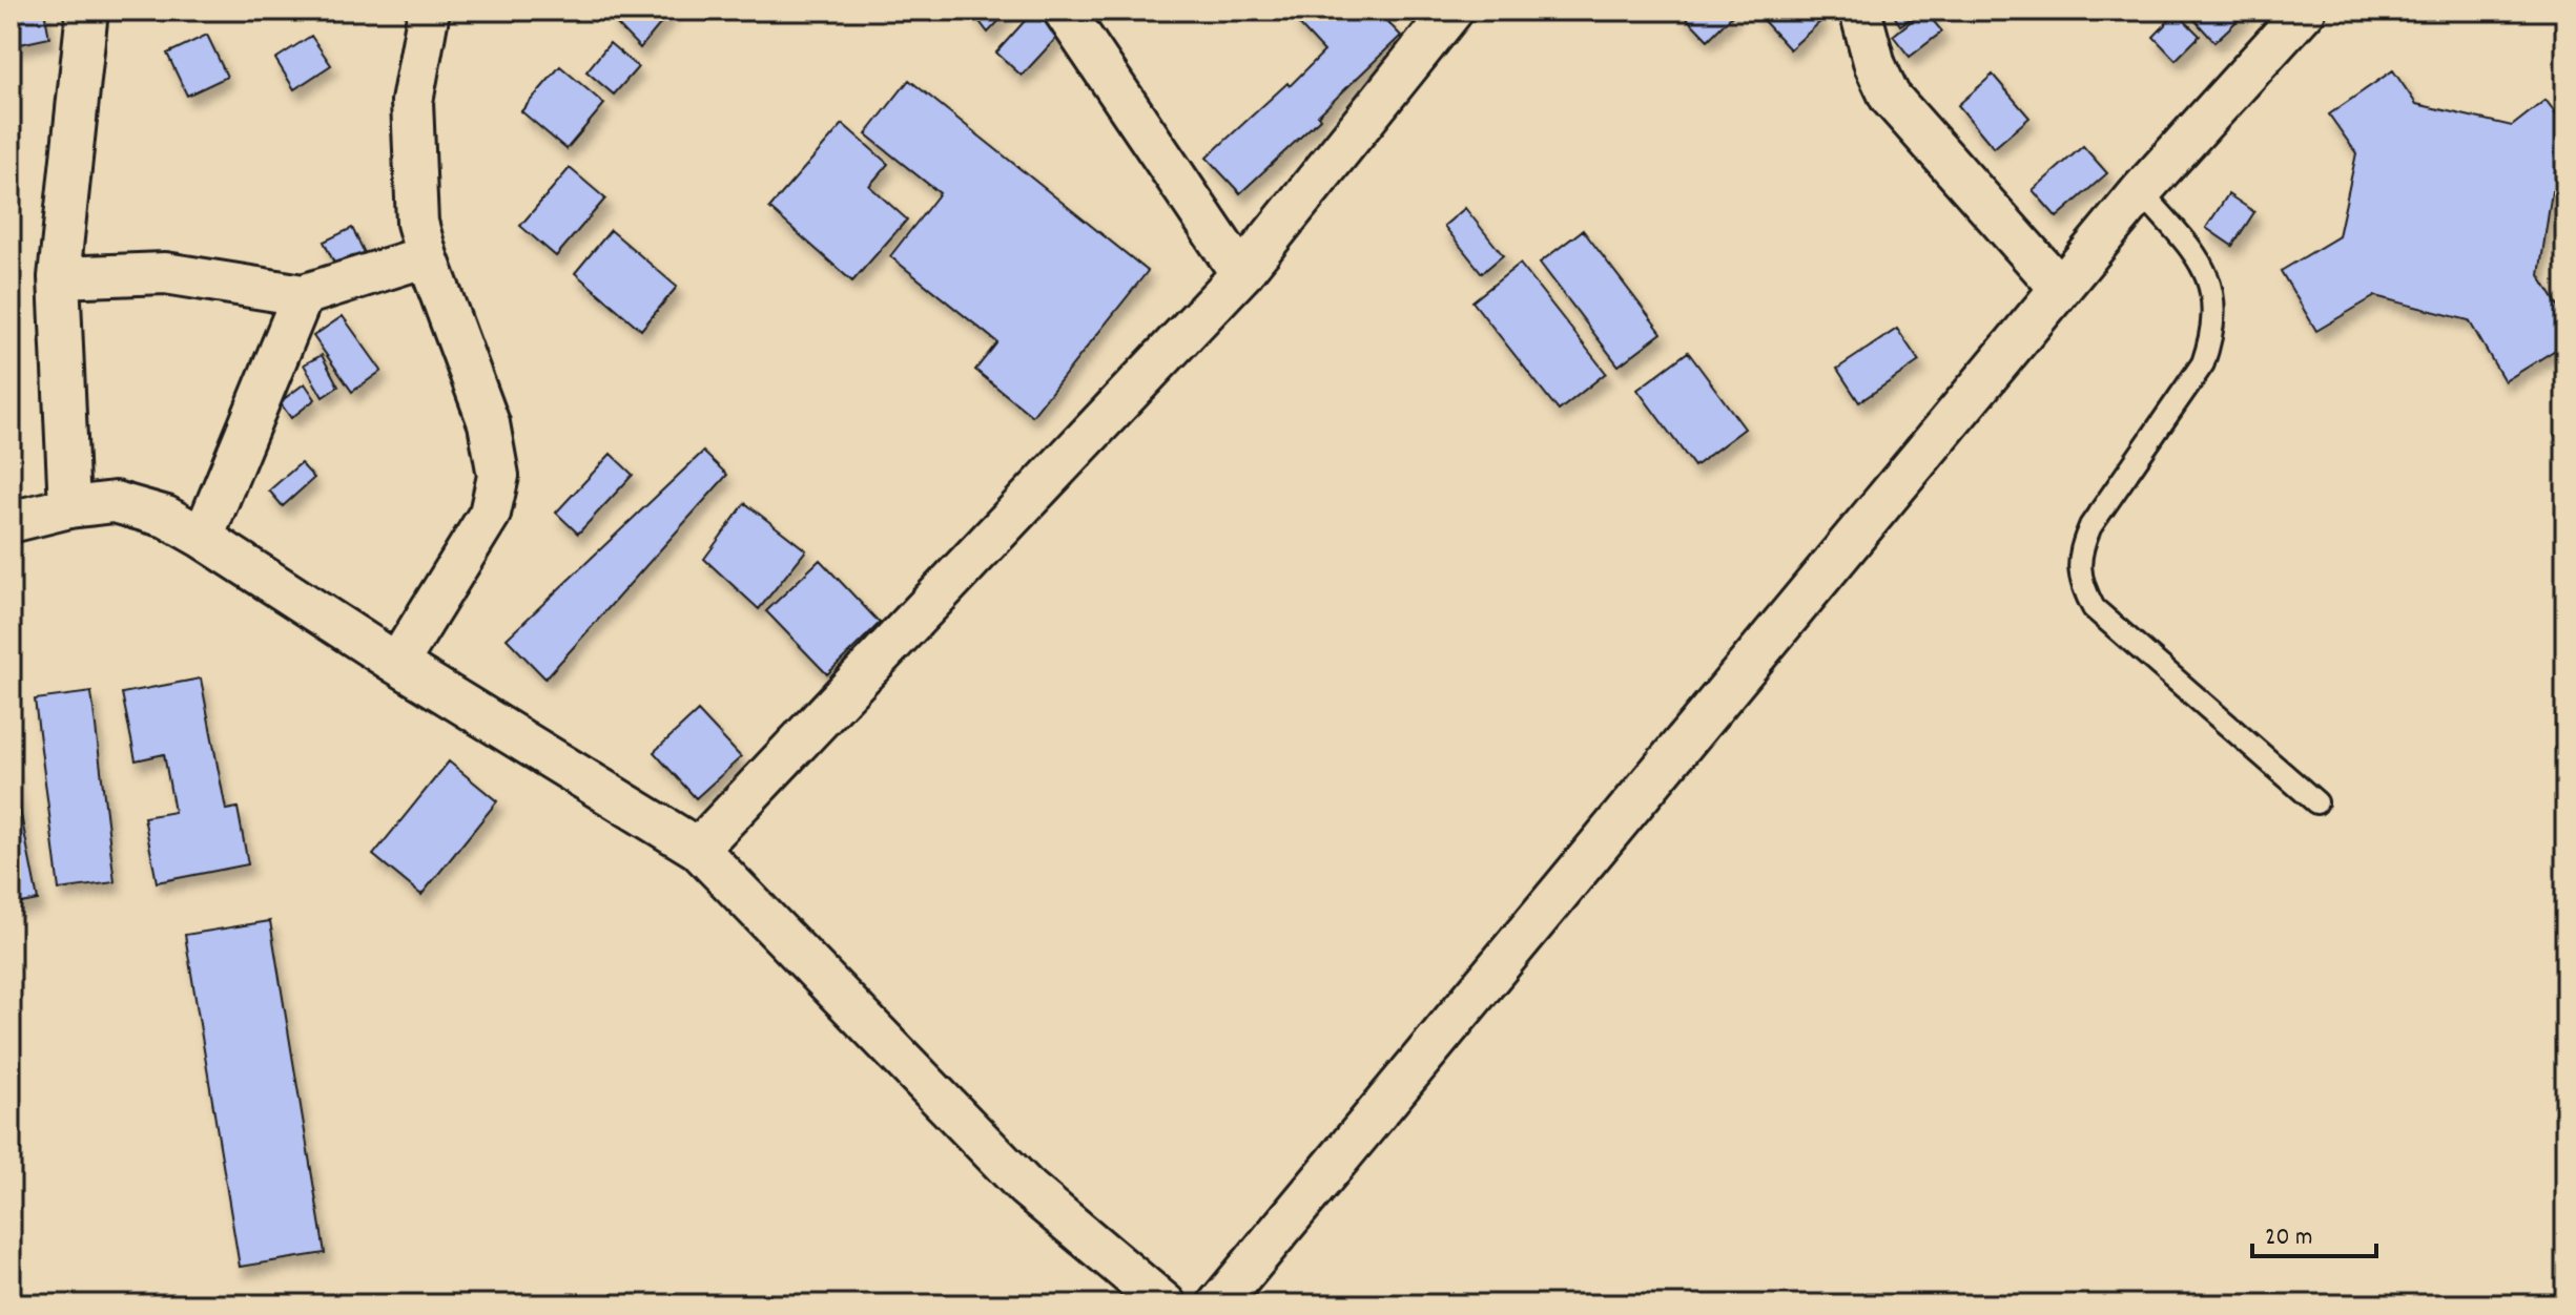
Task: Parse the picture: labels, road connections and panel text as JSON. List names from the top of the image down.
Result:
{
  "scale_bar": "20 m"
}
